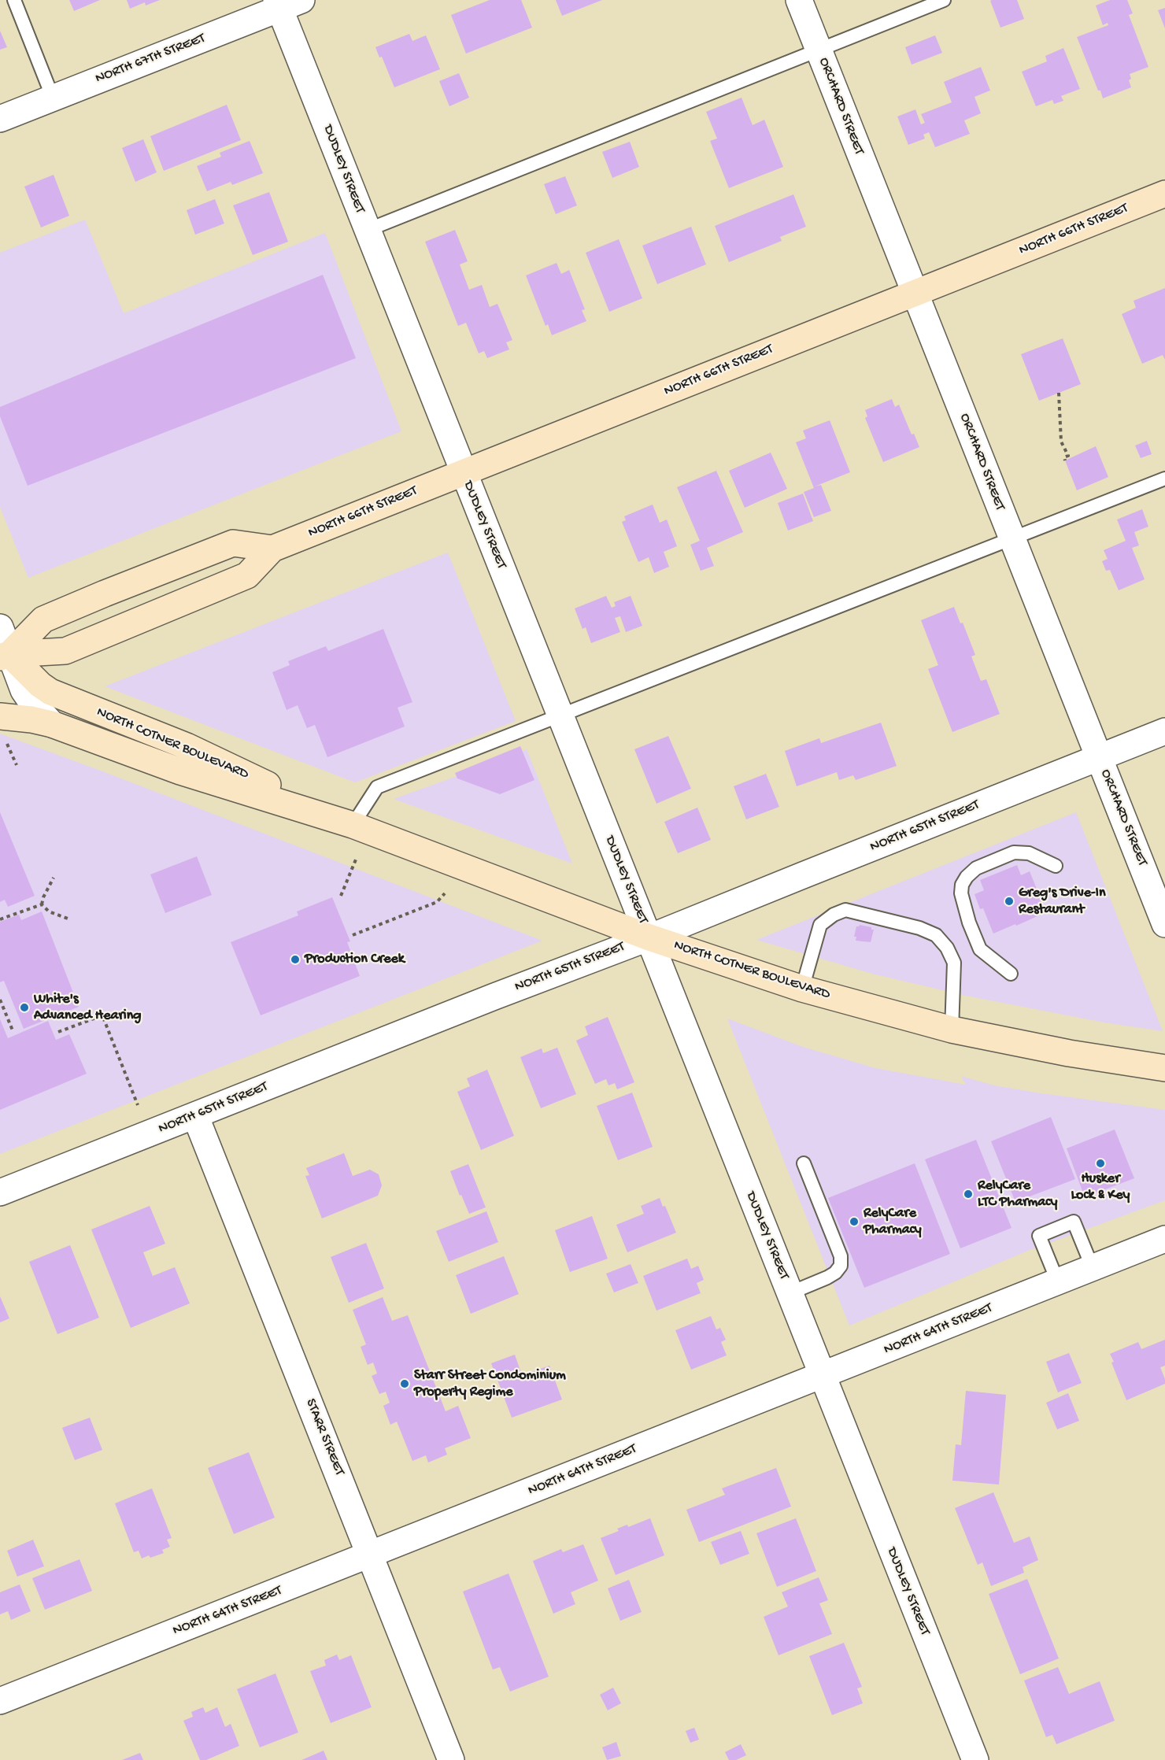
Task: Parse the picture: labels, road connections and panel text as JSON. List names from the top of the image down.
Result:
{
  "streets": {
    "main road": ["NORTH 66TH STREET", "NORTH COTNER BOULEVARD"],
    "street": [
      "NORTH 67TH STREET",
      "ORCHARD STREET",
      "DUDLEY STREET",
      "NORTH 65TH STREET",
      "NORTH 64TH STREET",
      "STARR STREET"
    ]
  },
  "crossings": [
    ["NORTH 67TH STREET", "DUDLEY STREET"],
    ["ORCHARD STREET", "NORTH 66TH STREET"],
    ["ORCHARD STREET", "NORTH 65TH STREET"],
    ["DUDLEY STREET", "NORTH 66TH STREET"],
    ["DUDLEY STREET", "NORTH COTNER BOULEVARD"],
    ["DUDLEY STREET", "NORTH 65TH STREET"],
    ["DUDLEY STREET", "NORTH 64TH STREET"],
    ["NORTH 66TH STREET", "NORTH COTNER BOULEVARD"],
    ["NORTH COTNER BOULEVARD", "NORTH 65TH STREET"],
    ["NORTH 65TH STREET", "STARR STREET"],
    ["NORTH 64TH STREET", "STARR STREET"]
  ],
  "places": [
    "Greg's Drive-In Restaurant",
    "Production Creek",
    "White's Advanced Hearing",
    "Husker Lock & Key",
    "RelyCare LTC Pharmacy",
    "RelyCare Pharmacy",
    "Starr Street Condominium Property Regime"
  ]
}
